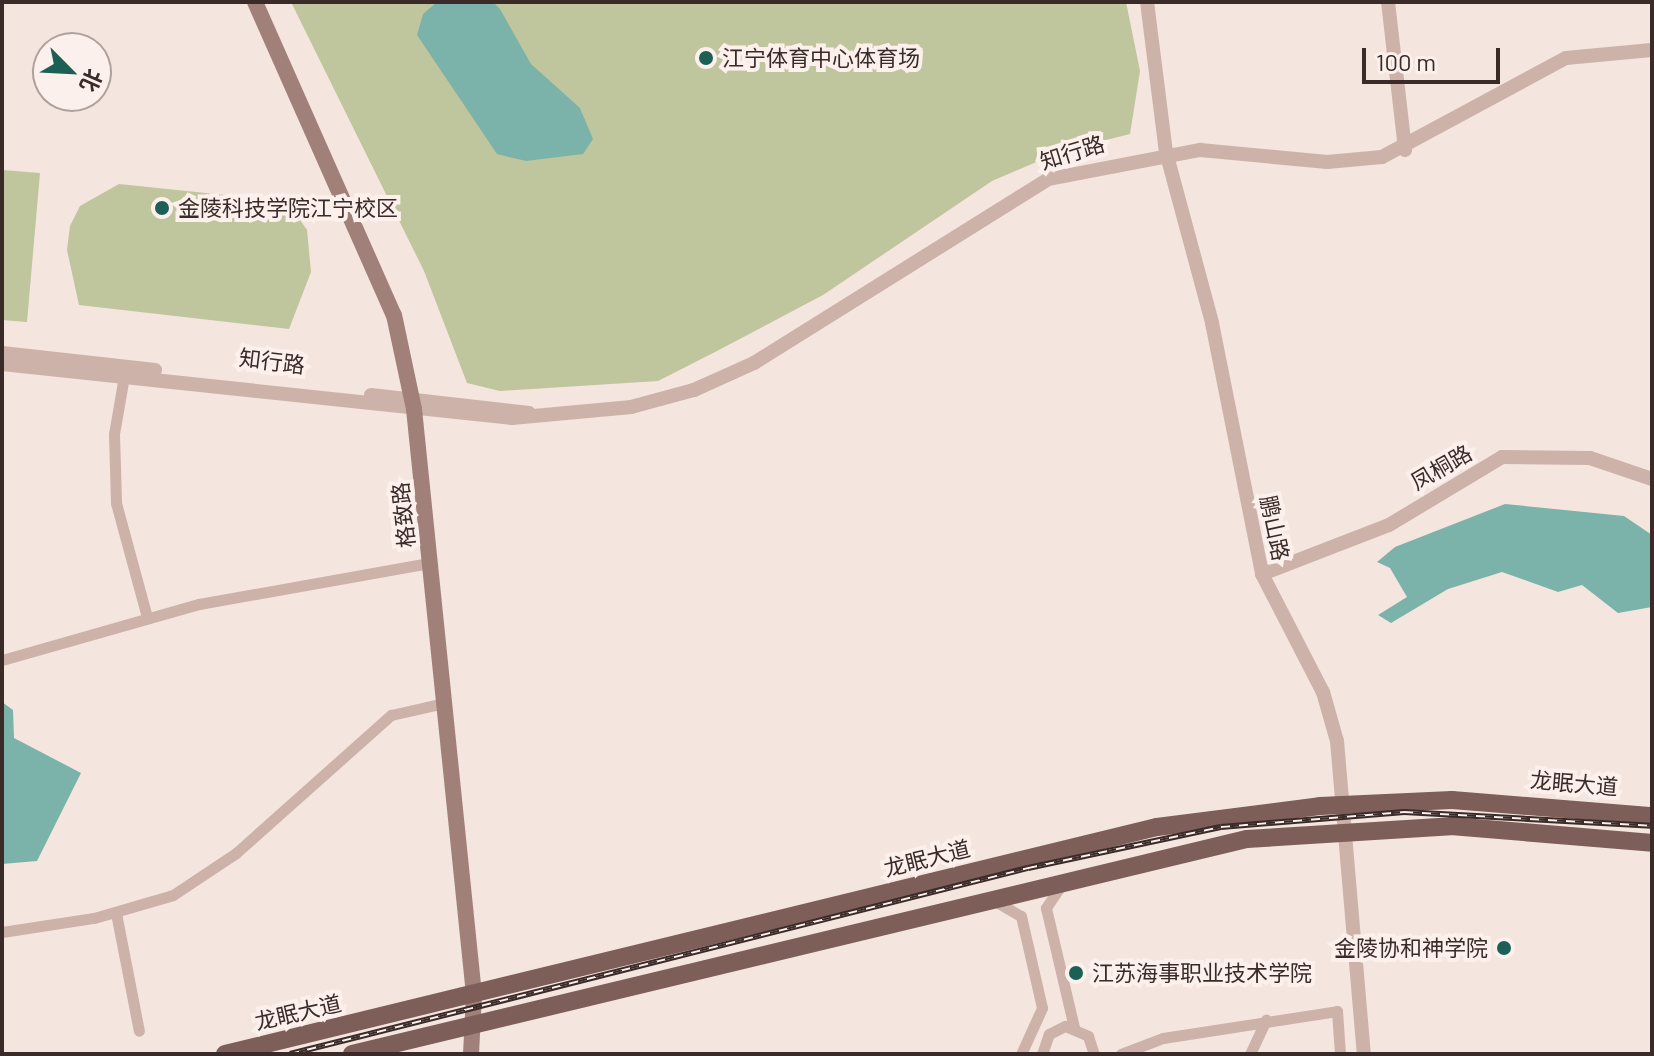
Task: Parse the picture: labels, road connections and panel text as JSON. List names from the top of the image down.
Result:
{
  "streets": {
    "main road": ["格致路", "龙眠大道"],
    "street": ["知行路", "凤桐路", "鹏山路"]
  },
  "crossings": [
    ["知行路", "格致路"],
    ["知行路", "鹏山路"],
    ["凤桐路", "鹏山路"],
    ["格致路", "龙眠大道"],
    ["鹏山路", "龙眠大道"]
  ],
  "places": [
    "江宁体育中心体育场",
    "金陵科技学院江宁校区",
    "金陵协和神学院",
    "江苏海事职业技术学院"
  ],
  "scale_bar": "100 m",
  "north": "bottom right"
}
